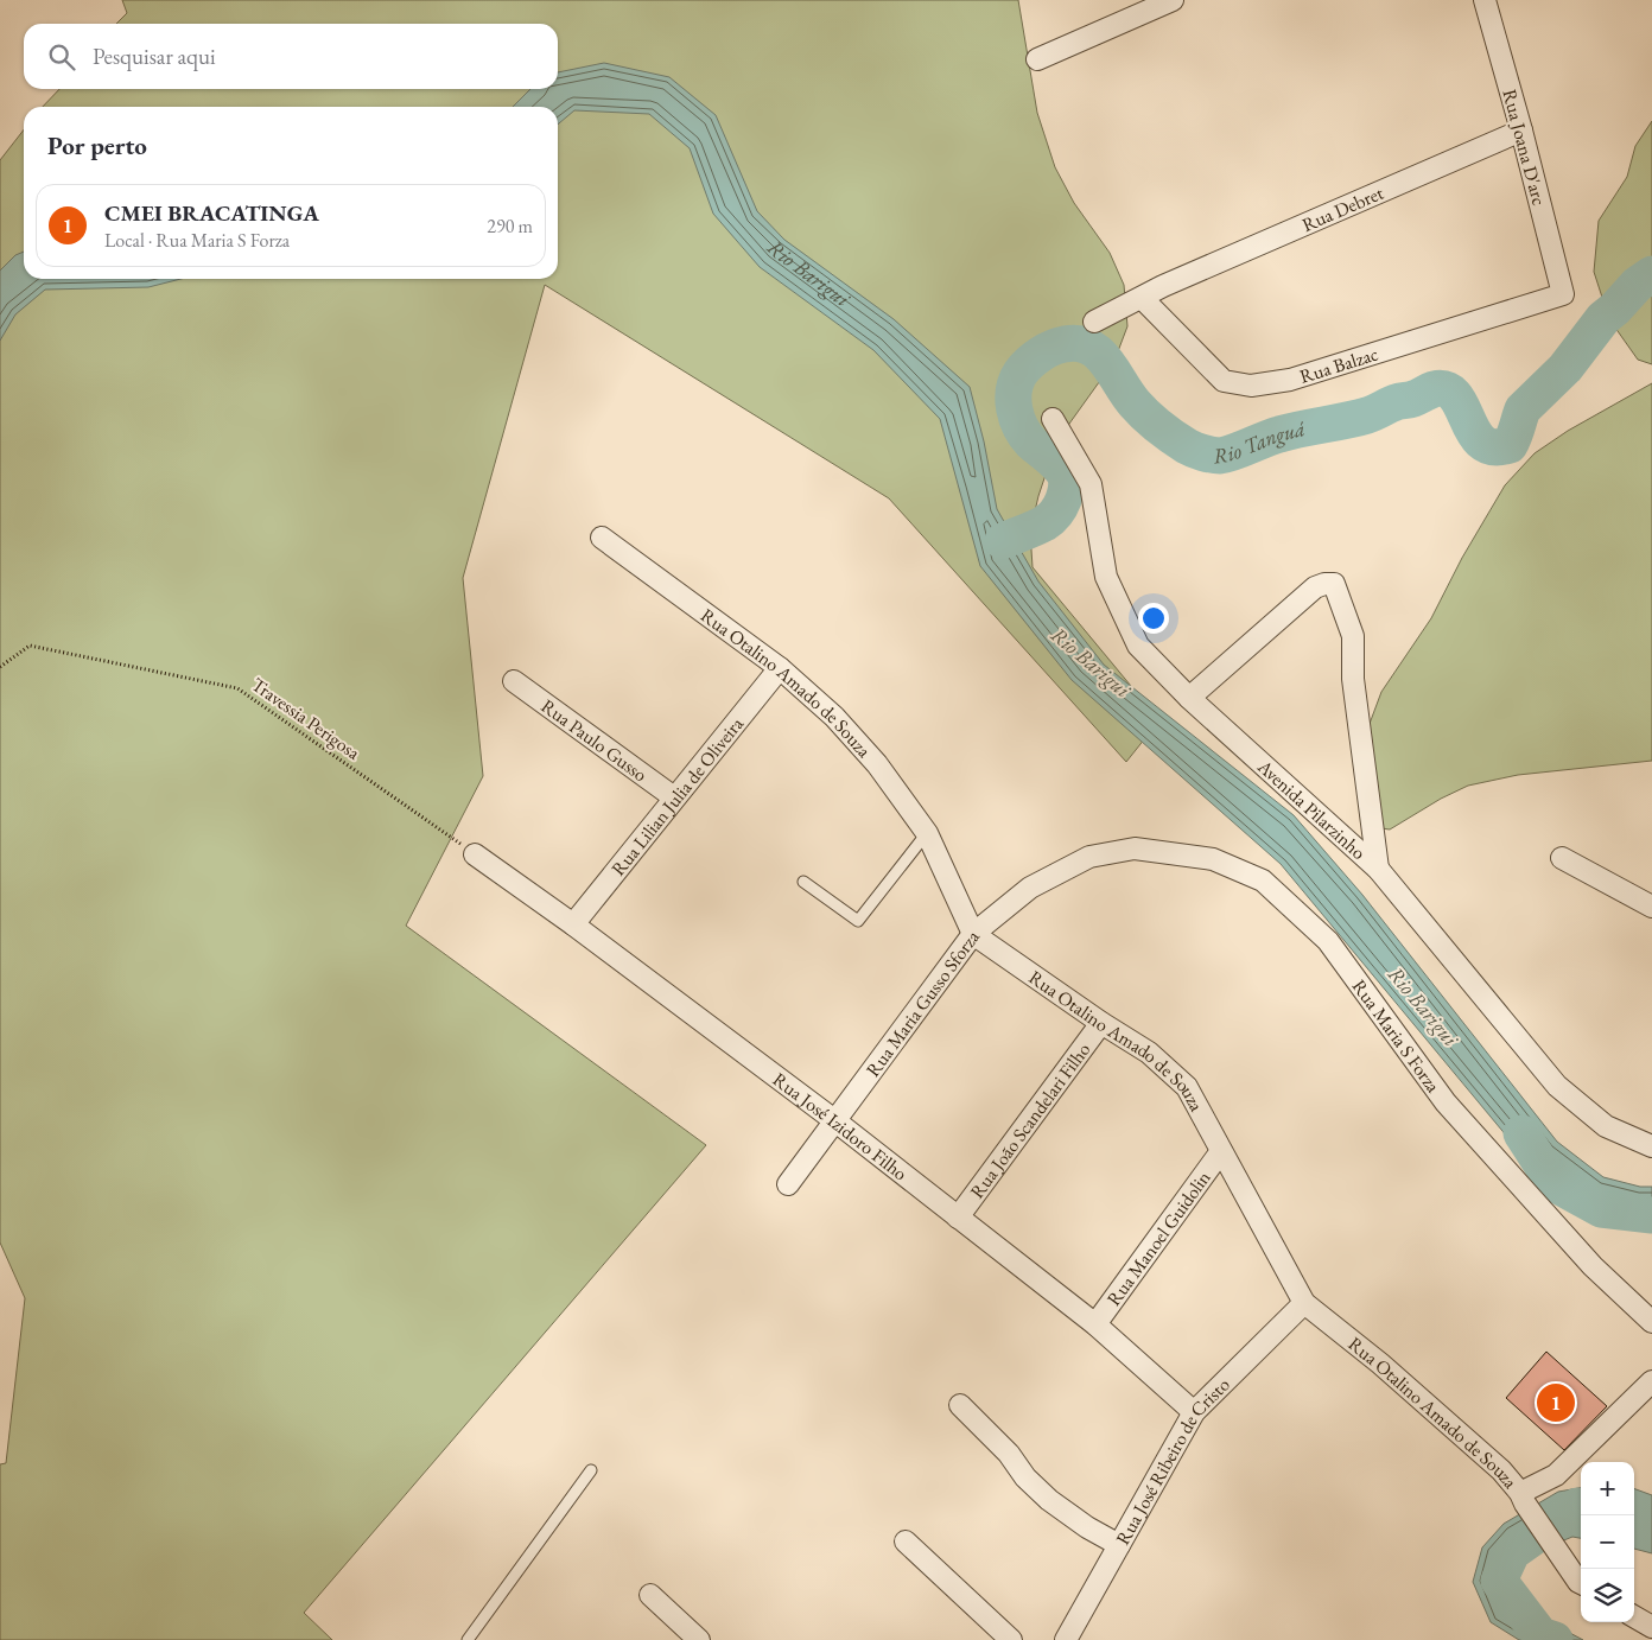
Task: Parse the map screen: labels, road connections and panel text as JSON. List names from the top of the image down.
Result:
{
  "streets": {
    "street": [
      "Rua Joana D'arc",
      "Rua Debret",
      "Rua Balzac",
      "Rua Otalino Amado de Souza",
      "Rua Paulo Gusso",
      "Rua Lilian Julia de Oliveira",
      "Avenida Pilarzinho",
      "Rua Maria Gusso Sforza",
      "Rua Maria S Forza",
      "Rua João Scandelari Filho",
      "Rua José Izidoro Filho",
      "Rua Manoel Guidolin",
      "Rua José Ribeiro de Cristo"
    ],
    "path": ["Travessia Perigosa"]
  },
  "crossings": [
    ["Rua Joana D'arc", "Rua Debret"],
    ["Rua Joana D'arc", "Rua Balzac"],
    ["Rua Debret", "Rua Balzac"],
    ["Rua Otalino Amado de Souza", "Rua Lilian Julia de Oliveira"],
    ["Rua Otalino Amado de Souza", "Rua Maria Gusso Sforza"],
    ["Rua Otalino Amado de Souza", "Rua João Scandelari Filho"],
    ["Rua Otalino Amado de Souza", "Rua Manoel Guidolin"],
    ["Rua Otalino Amado de Souza", "Rua José Ribeiro de Cristo"],
    ["Travessia Perigosa", "Rua José Izidoro Filho"],
    ["Rua Paulo Gusso", "Rua Lilian Julia de Oliveira"],
    ["Rua Lilian Julia de Oliveira", "Rua José Izidoro Filho"],
    ["Rua Maria Gusso Sforza", "Rua Maria S Forza"],
    ["Rua Maria Gusso Sforza", "Rua José Izidoro Filho"],
    ["Rua João Scandelari Filho", "Rua José Izidoro Filho"],
    ["Rua José Izidoro Filho", "Rua Manoel Guidolin"],
    ["Rua José Izidoro Filho", "Rua José Ribeiro de Cristo"]
  ],
  "water": ["Rio Barigui", "Rio Tanguá"],
  "page": {
    "search": "Pesquisar aqui",
    "heading": "Por perto",
    "list": [
      {
        "mark": "1",
        "name": "CMEI BRACATINGA",
        "note": "Local · Rua Maria S Forza",
        "value": "290 m"
      }
    ],
    "pins": "1",
    "map_buttons": ["+", "−"]
  }
}
